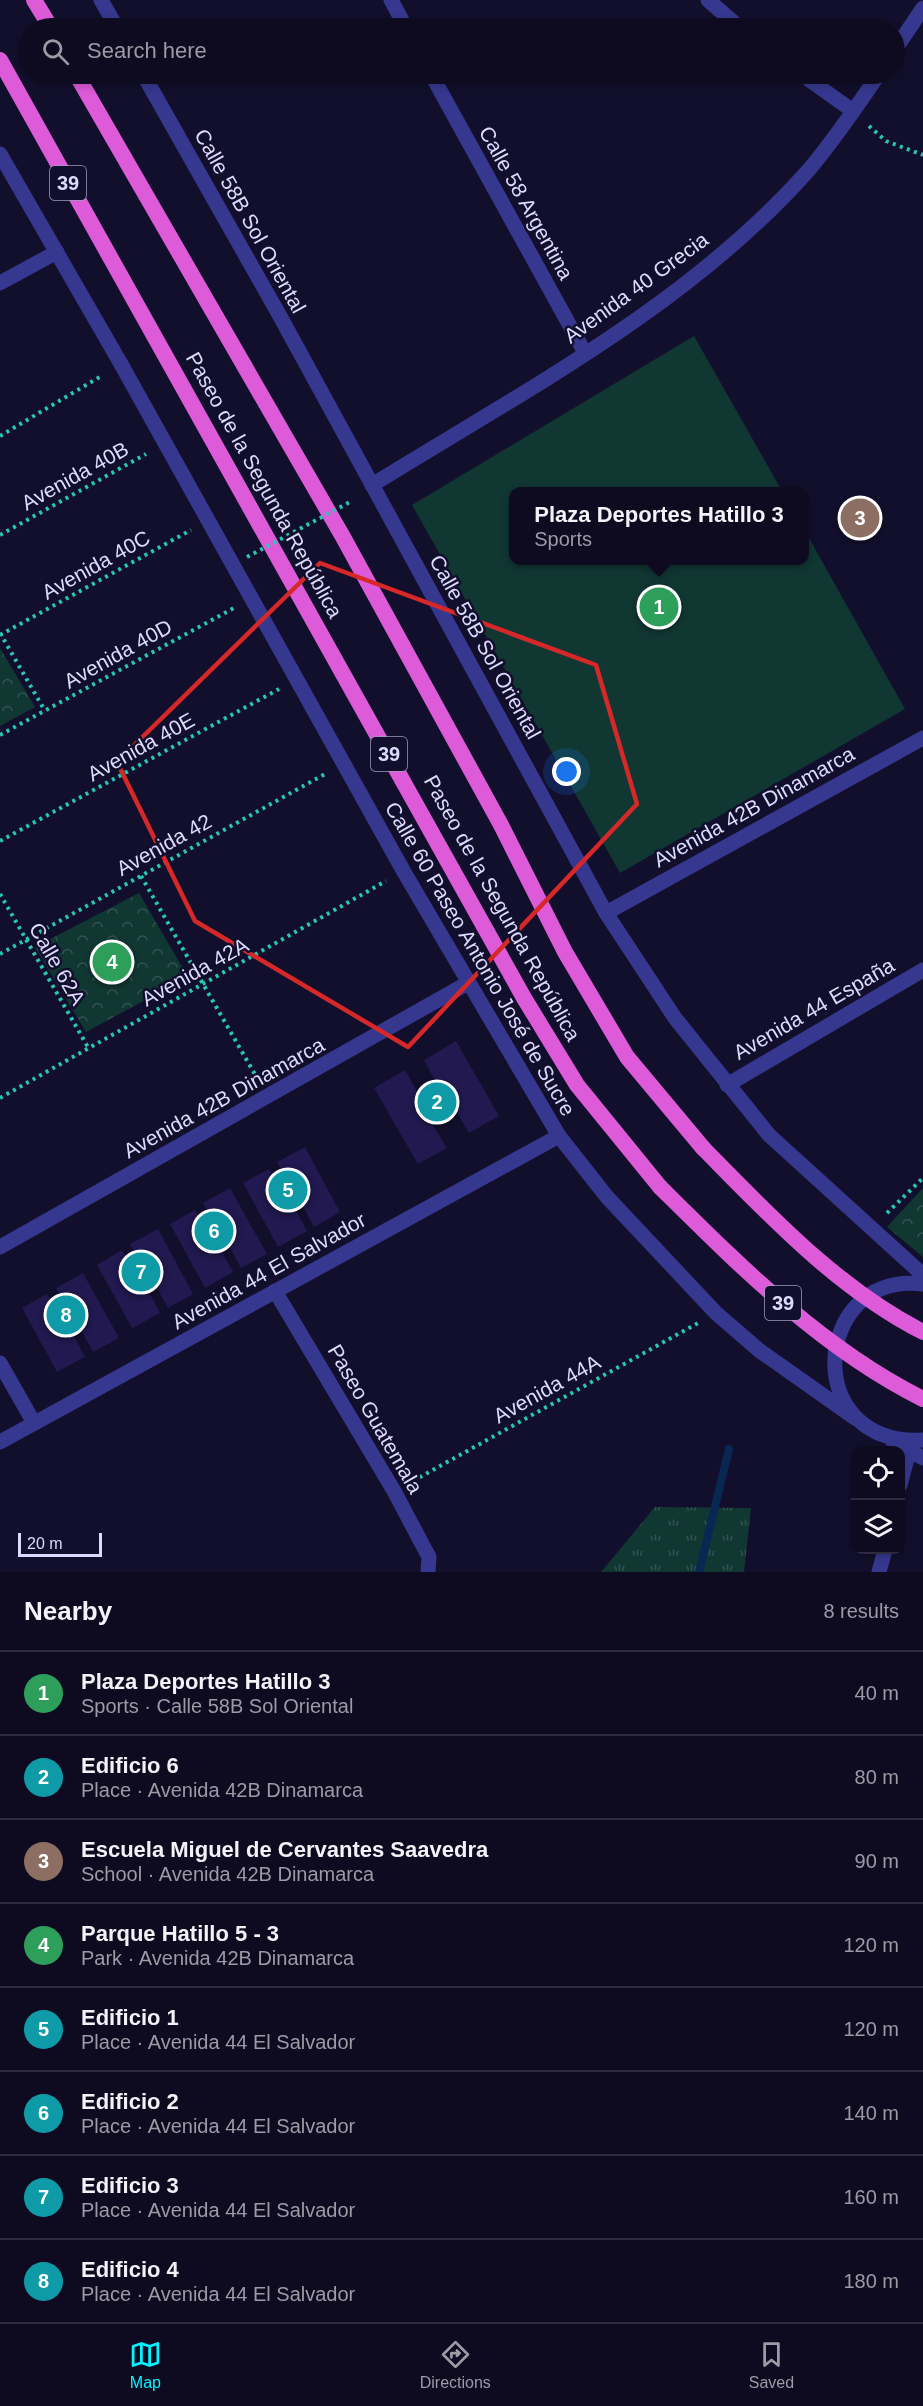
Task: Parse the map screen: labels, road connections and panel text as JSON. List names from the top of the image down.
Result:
{
  "streets": {
    "highway": ["39", "Paseo de la Segunda República"],
    "street": [
      "Calle 58 Argentina",
      "Calle 58B Sol Oriental",
      "Avenida 40 Grecia",
      "Avenida 42B Dinamarca",
      "Calle 60 Paseo Antonio José de Sucre",
      "Avenida 44 España",
      "Avenida 44 El Salvador",
      "Paseo Guatemala"
    ],
    "path": [
      "Avenida 40B",
      "Avenida 40C",
      "Avenida 40D",
      "Avenida 40E",
      "Avenida 42",
      "Calle 62A",
      "Avenida 42A",
      "Avenida 44A"
    ]
  },
  "crossings": [
    ["Calle 58 Argentina", "Avenida 40 Grecia"],
    ["Calle 58B Sol Oriental", "Avenida 40 Grecia"],
    ["Calle 58B Sol Oriental", "Avenida 42B Dinamarca"],
    ["Calle 58B Sol Oriental", "Avenida 44 España"],
    ["Avenida 40B", "Calle 60 Paseo Antonio José de Sucre"],
    ["Avenida 40C", "Calle 60 Paseo Antonio José de Sucre"],
    ["Avenida 40D", "Calle 60 Paseo Antonio José de Sucre"],
    ["Avenida 40E", "Calle 60 Paseo Antonio José de Sucre"],
    ["Avenida 42B Dinamarca", "Calle 60 Paseo Antonio José de Sucre"],
    ["Avenida 42", "Calle 60 Paseo Antonio José de Sucre"],
    ["Avenida 42", "Calle 62A"],
    ["Calle 60 Paseo Antonio José de Sucre", "Avenida 42A"],
    ["Calle 60 Paseo Antonio José de Sucre", "Avenida 44 El Salvador"],
    ["Calle 60 Paseo Antonio José de Sucre", "Avenida 44A"],
    ["Calle 62A", "Avenida 42A"],
    ["Avenida 44 El Salvador", "Paseo Guatemala"],
    ["Avenida 44A", "Paseo Guatemala"]
  ],
  "scale_bar": "20 m",
  "page": {
    "search": "Search here",
    "popup": ["Plaza Deportes Hatillo 3", "Sports"],
    "pins": [
      "3",
      "1",
      "4",
      "2",
      "5",
      "6",
      "7",
      "8"
    ],
    "scale": "20 m",
    "heading": ["Nearby", "8 results"],
    "list": [
      {
        "mark": "1",
        "name": "Plaza Deportes Hatillo 3",
        "note": "Sports · Calle 58B Sol Oriental",
        "value": "40 m"
      },
      {
        "mark": "2",
        "name": "Edificio 6",
        "note": "Place · Avenida 42B Dinamarca",
        "value": "80 m"
      },
      {
        "mark": "3",
        "name": "Escuela Miguel de Cervantes Saavedra",
        "note": "School · Avenida 42B Dinamarca",
        "value": "90 m"
      },
      {
        "mark": "4",
        "name": "Parque Hatillo 5 - 3",
        "note": "Park · Avenida 42B Dinamarca",
        "value": "120 m"
      },
      {
        "mark": "5",
        "name": "Edificio 1",
        "note": "Place · Avenida 44 El Salvador",
        "value": "120 m"
      },
      {
        "mark": "6",
        "name": "Edificio 2",
        "note": "Place · Avenida 44 El Salvador",
        "value": "140 m"
      },
      {
        "mark": "7",
        "name": "Edificio 3",
        "note": "Place · Avenida 44 El Salvador",
        "value": "160 m"
      },
      {
        "mark": "8",
        "name": "Edificio 4",
        "note": "Place · Avenida 44 El Salvador",
        "value": "180 m"
      }
    ],
    "nav": ["Map", "Directions", "Saved"]
  }
}
